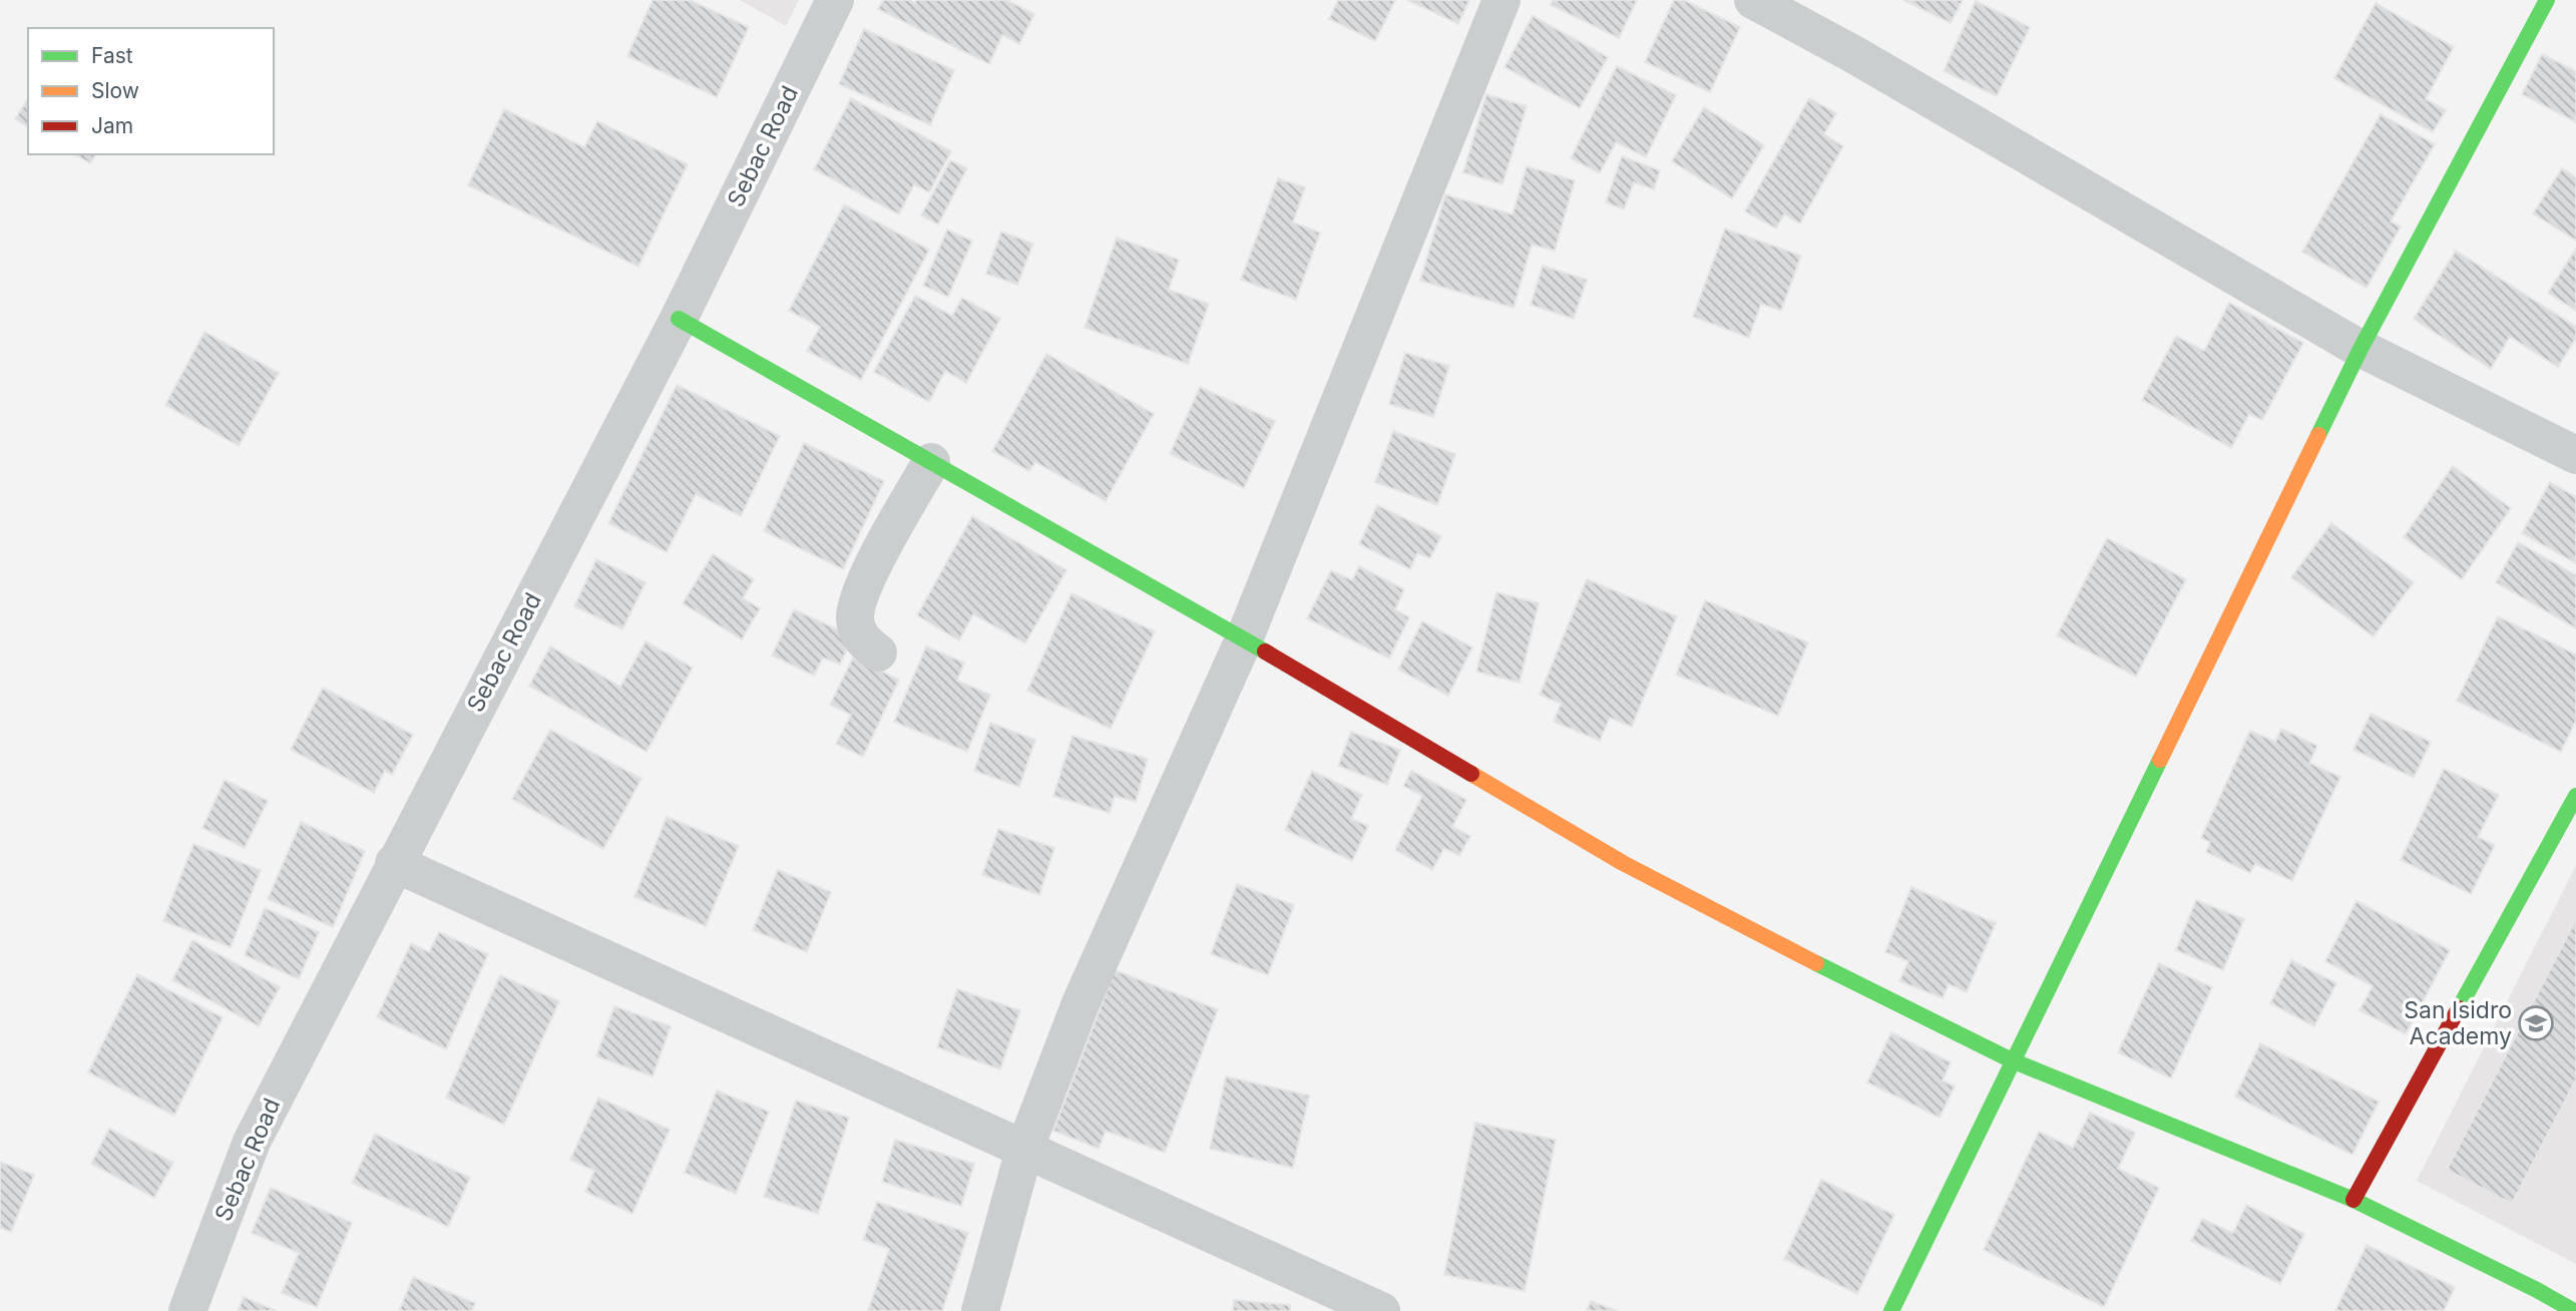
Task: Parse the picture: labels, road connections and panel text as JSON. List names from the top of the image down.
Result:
{
  "streets": {
    "street": ["Sebac Road"]
  },
  "places": {
    "school or university": ["San Isidro Academy"]
  },
  "legend": ["Fast", "Slow", "Jam"]
}
